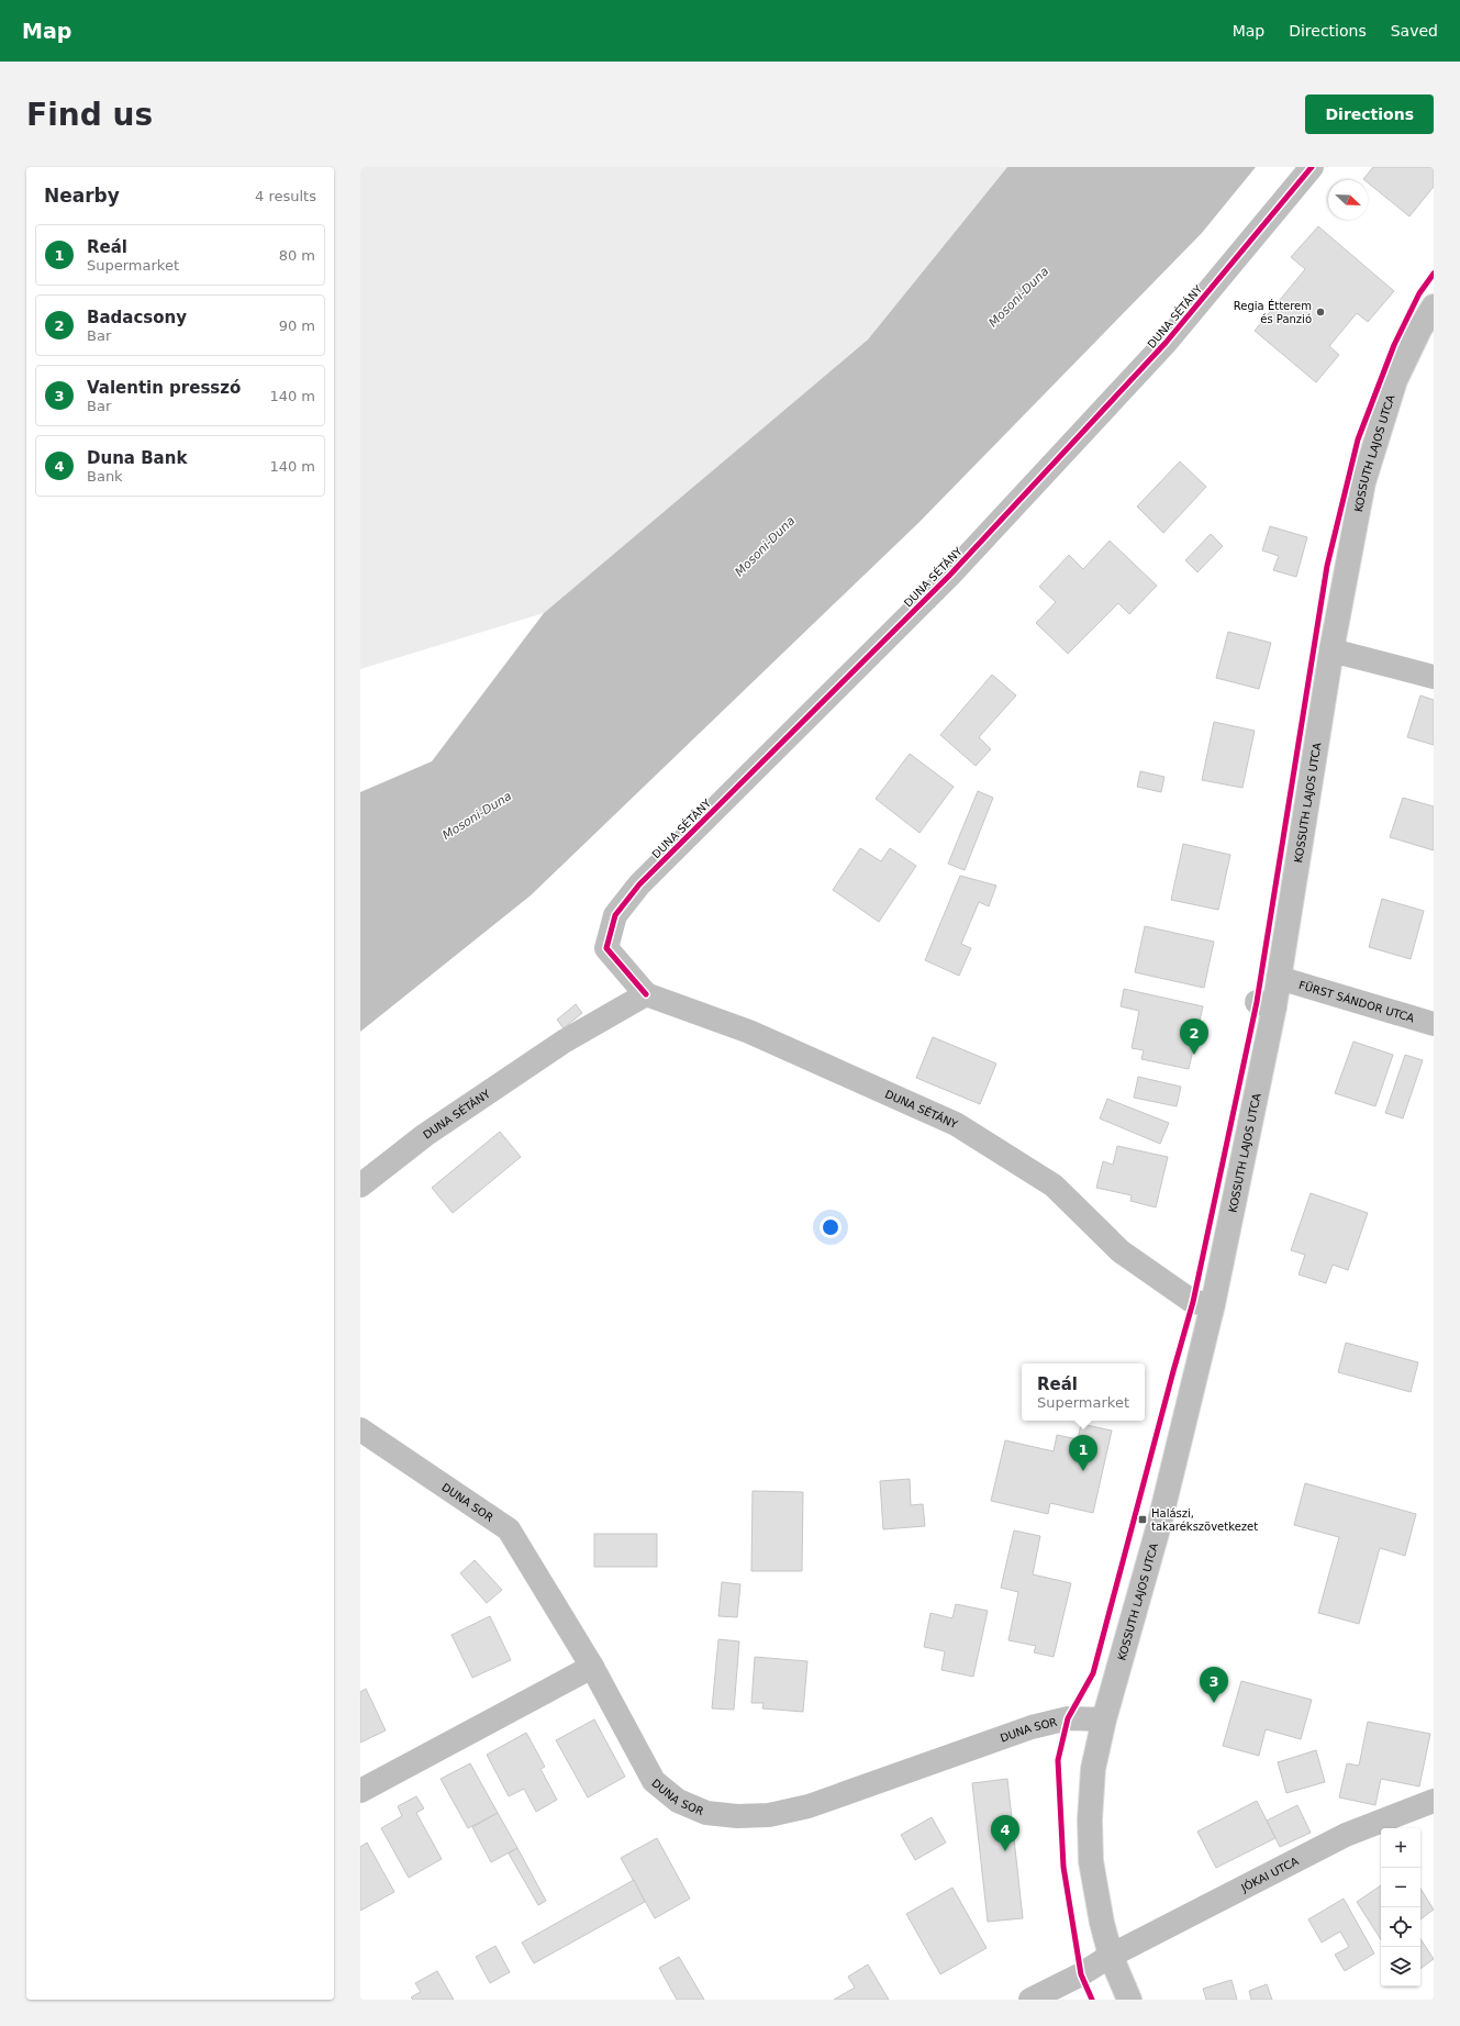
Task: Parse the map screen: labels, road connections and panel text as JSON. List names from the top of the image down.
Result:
{
  "streets": {
    "street": [
      "DUNA SÉTÁNY",
      "KOSSUTH LAJOS UTCA",
      "FÜRST SÁNDOR UTCA",
      "DUNA SOR",
      "JÓKAI UTCA"
    ]
  },
  "crossings": [
    ["DUNA SÉTÁNY", "KOSSUTH LAJOS UTCA"],
    ["KOSSUTH LAJOS UTCA", "FÜRST SÁNDOR UTCA"],
    ["KOSSUTH LAJOS UTCA", "DUNA SOR"],
    ["KOSSUTH LAJOS UTCA", "JÓKAI UTCA"]
  ],
  "water": ["Mosoni-Duna"],
  "places": {
    "other": ["Regia Étterem és Panzió"],
    "transit": ["Halászi, takarékszövetkezet"]
  },
  "north": "bottom right",
  "page": {
    "header": "Map",
    "nav": ["Map", "Directions", "Saved"],
    "buttons": "Directions",
    "title": "Find us",
    "heading": ["Nearby", "4 results"],
    "list": [
      {
        "mark": "1",
        "name": "Reál",
        "note": "Supermarket",
        "value": "80 m"
      },
      {
        "mark": "2",
        "name": "Badacsony",
        "note": "Bar",
        "value": "90 m"
      },
      {
        "mark": "3",
        "name": "Valentin presszó",
        "note": "Bar",
        "value": "140 m"
      },
      {
        "mark": "4",
        "name": "Duna Bank",
        "note": "Bank",
        "value": "140 m"
      }
    ],
    "pins": [
      "2",
      "1",
      "3",
      "4"
    ],
    "popup": ["Reál", "Supermarket"],
    "map_buttons": ["+", "−"]
  }
}
